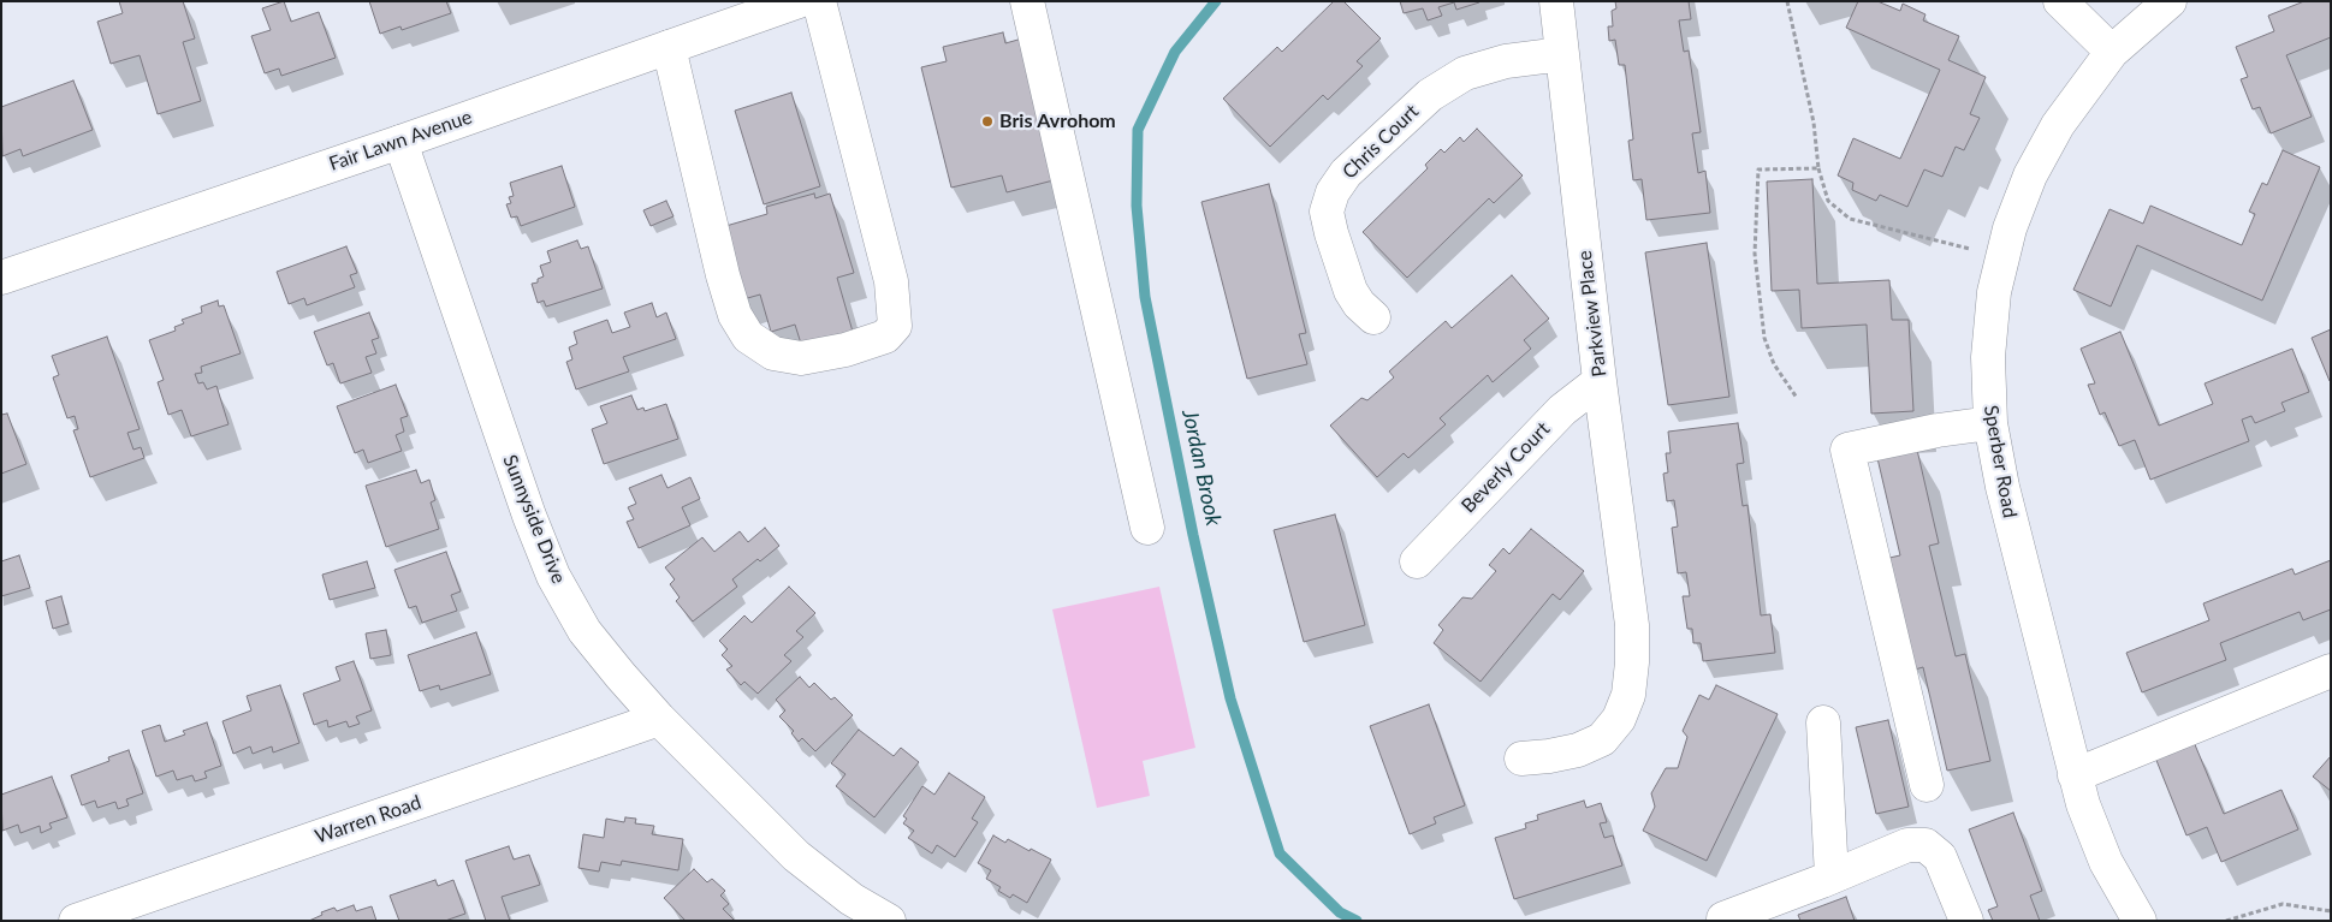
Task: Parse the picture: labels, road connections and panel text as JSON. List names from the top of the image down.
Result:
{
  "streets": {
    "street": [
      "Fair Lawn Avenue",
      "Chris Court",
      "Parkview Place",
      "Sperber Road",
      "Beverly Court",
      "Sunnyside Drive",
      "Warren Road"
    ]
  },
  "crossings": [
    ["Fair Lawn Avenue", "Sunnyside Drive"],
    ["Chris Court", "Parkview Place"],
    ["Parkview Place", "Beverly Court"],
    ["Sunnyside Drive", "Warren Road"]
  ],
  "water": ["Jordan Brook"],
  "places": ["Bris Avrohom"]
}
